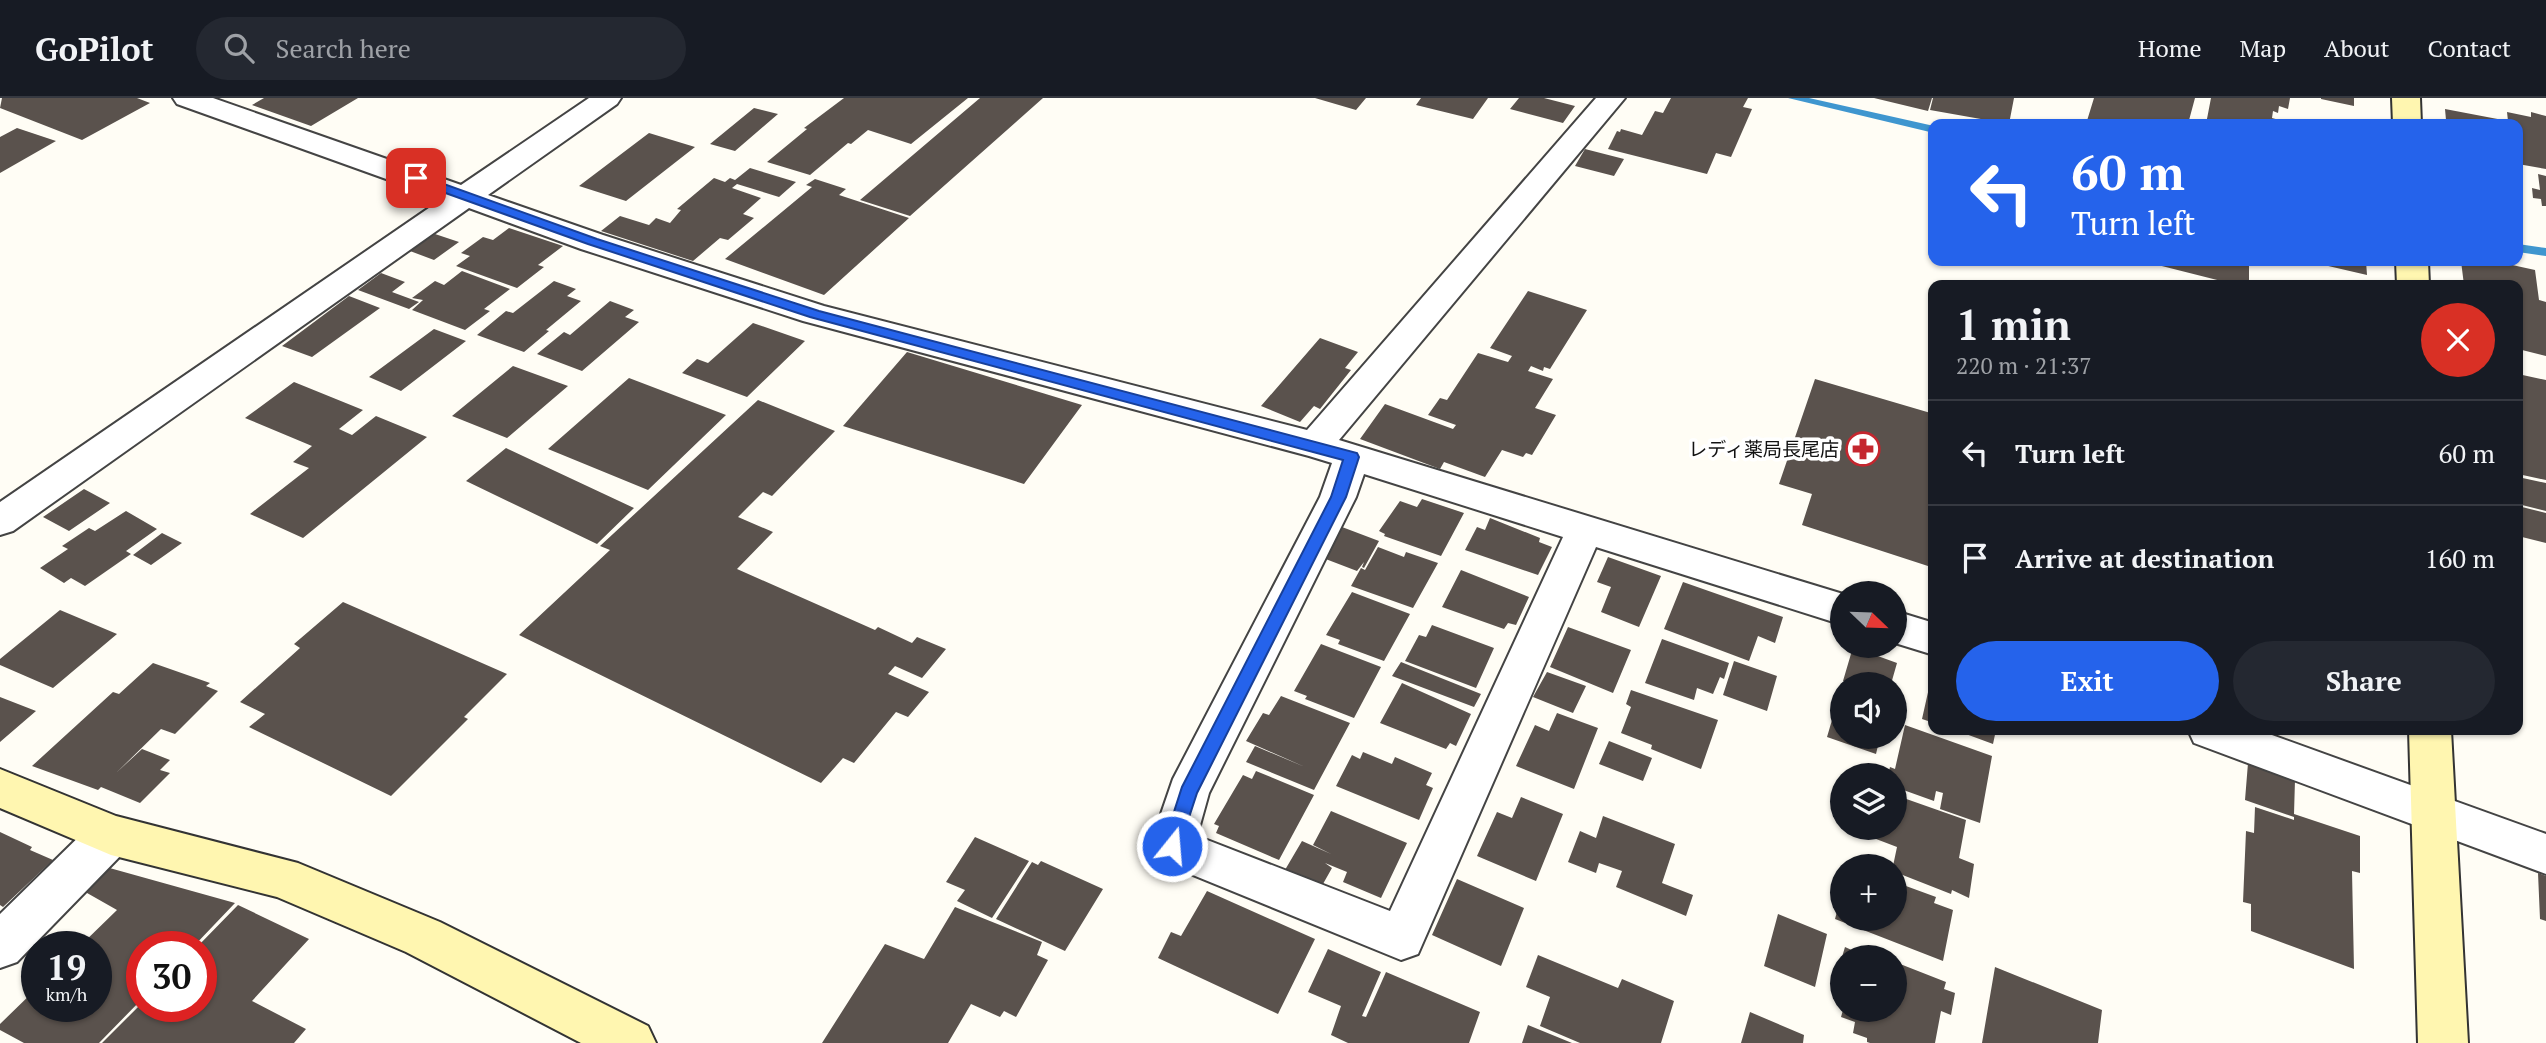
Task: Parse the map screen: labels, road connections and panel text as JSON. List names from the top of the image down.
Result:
{
  "places": {
    "pharmacy": ["レディ薬局長尾店"]
  },
  "north": "bottom right",
  "page": {
    "header": "GoPilot",
    "search": "Search here",
    "nav": [
      "Home",
      "Map",
      "About",
      "Contact"
    ],
    "turn": ["60 m", "Turn left"],
    "heading": ["1 min", "220 m · 21:37"],
    "list": [
      {
        "name": "Turn left",
        "value": "60 m"
      },
      {
        "name": "Arrive at destination",
        "value": "160 m"
      }
    ],
    "map_buttons": ["+", "−"],
    "buttons": ["Exit", "Share"],
    "speed": "19 km/h",
    "limit": "30"
  }
}
